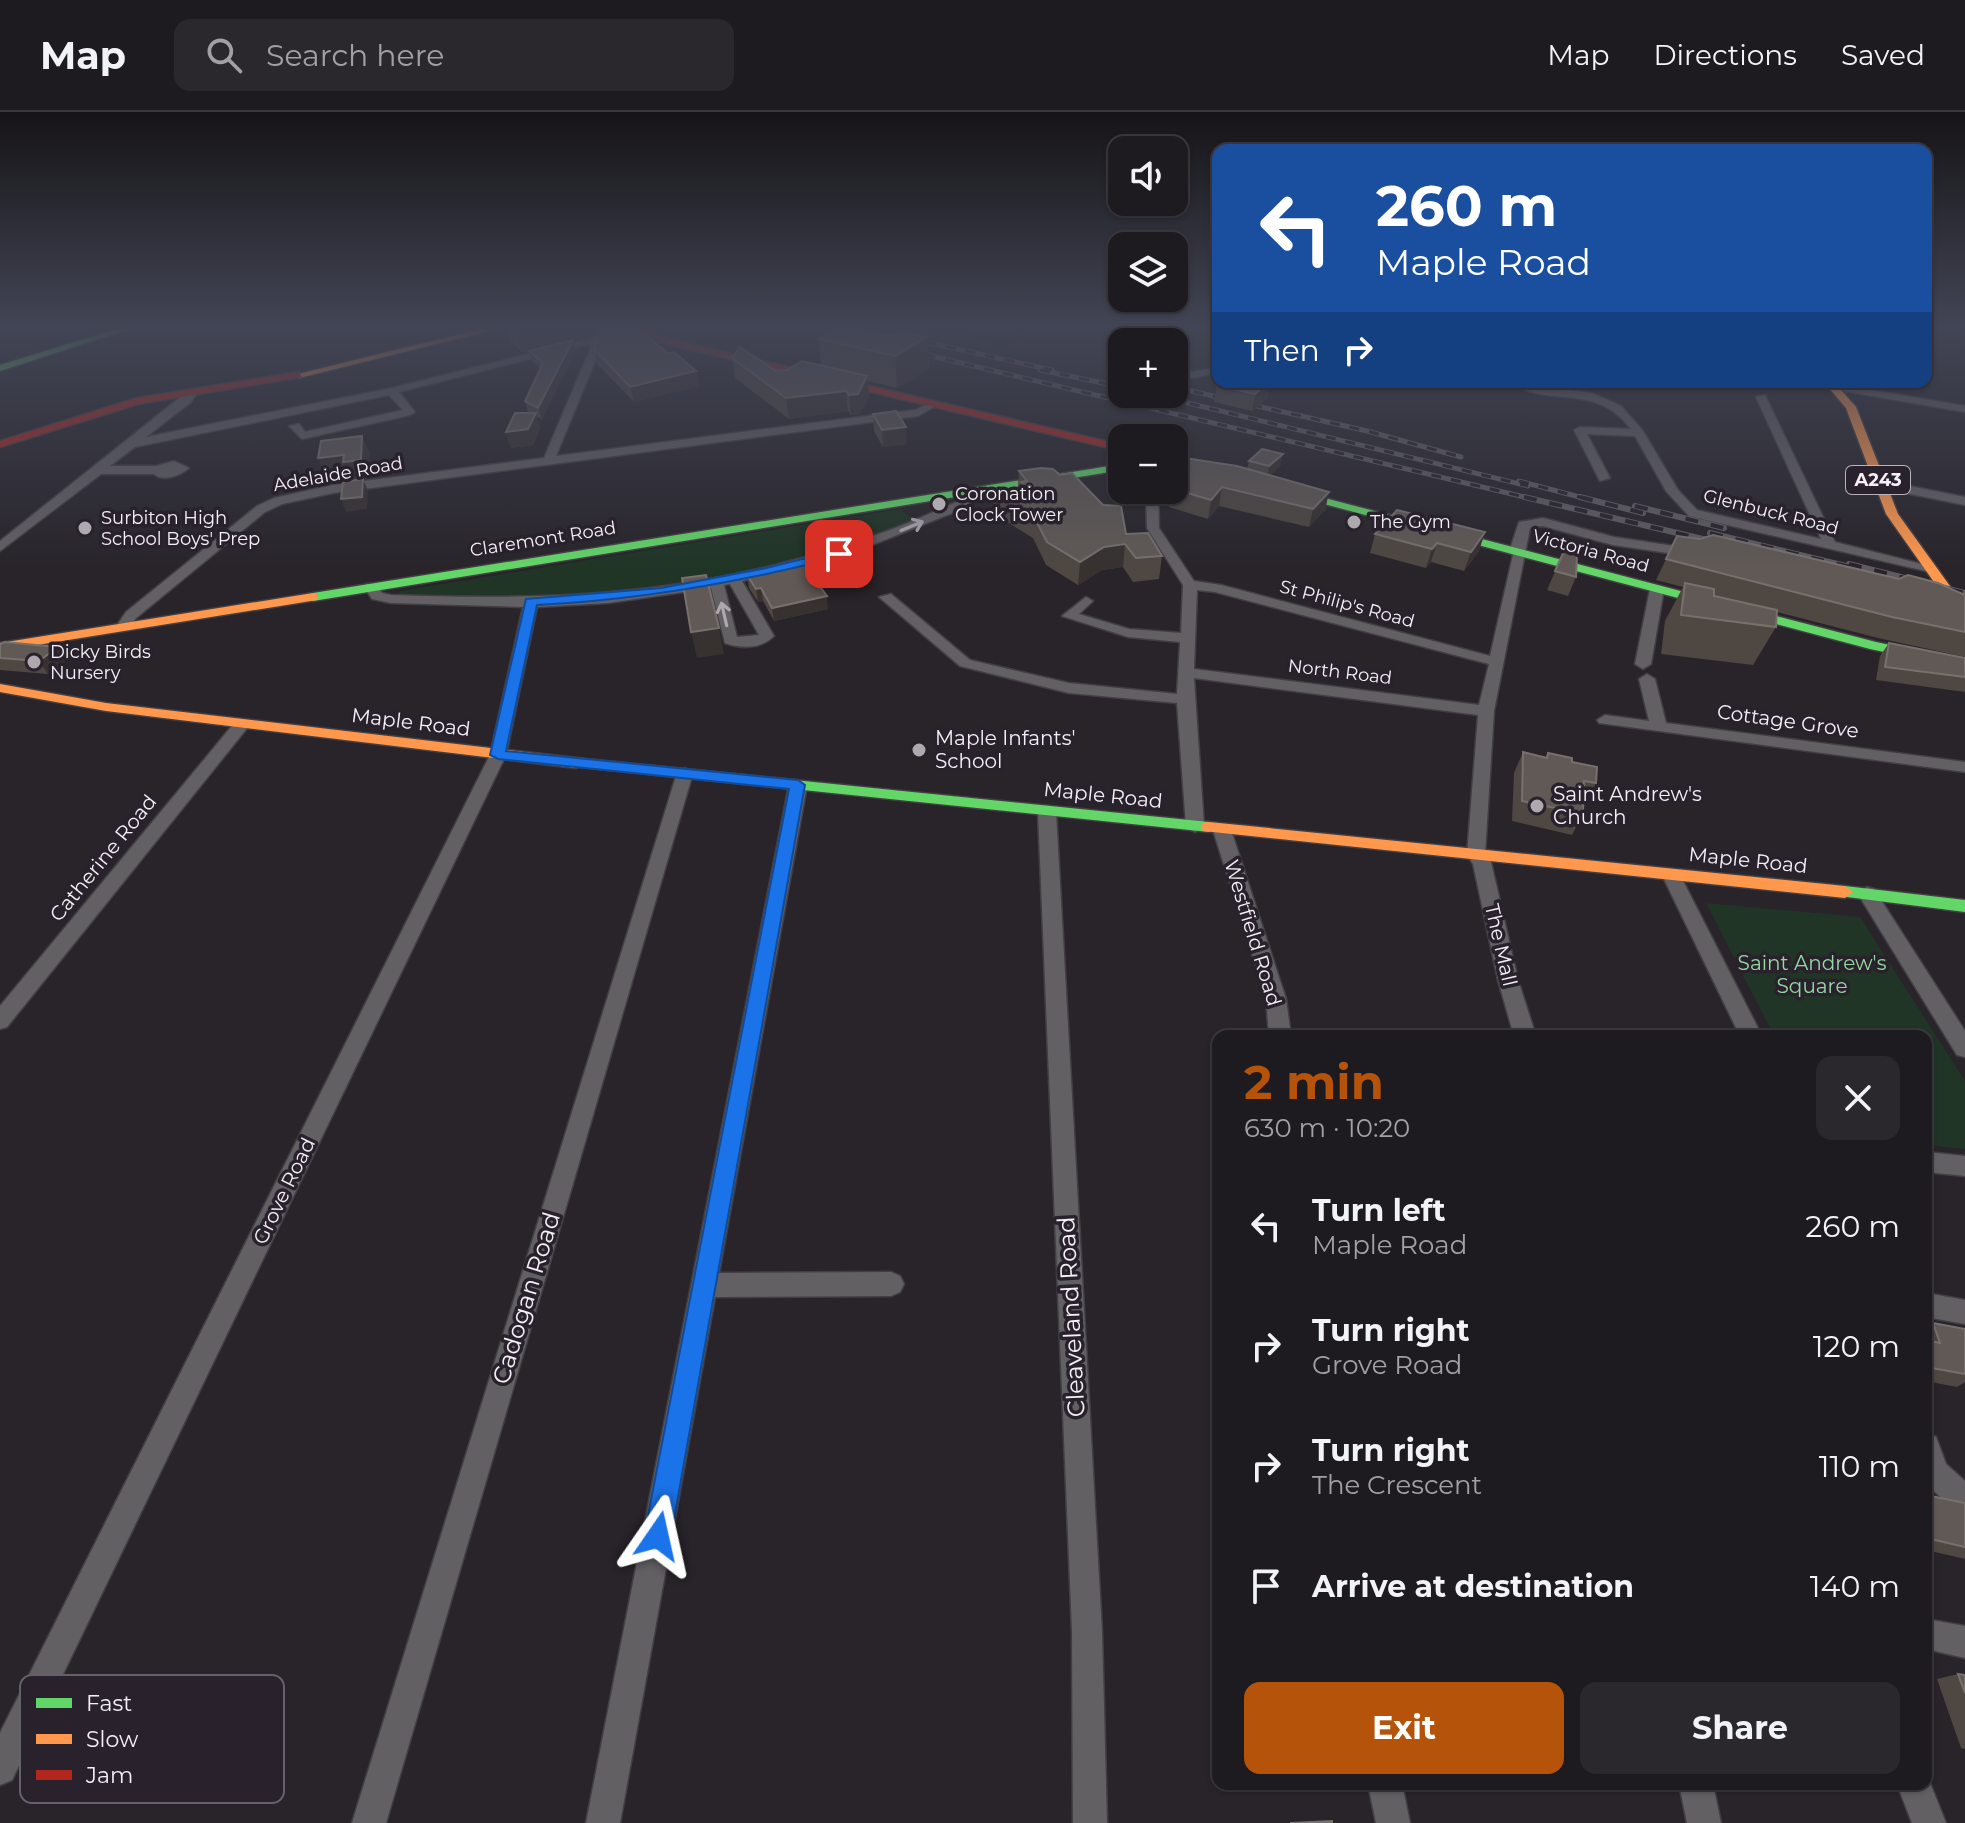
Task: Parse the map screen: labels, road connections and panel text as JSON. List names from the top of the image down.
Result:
{
  "streets": {
    "main road": [
      "A243",
      "Claremont Road",
      "Victoria Road",
      "Maple Road"
    ],
    "street": [
      "Adelaide Road",
      "Glenbuck Road",
      "St Philip's Road",
      "North Road",
      "Cottage Grove",
      "Catherine Road",
      "Westfield Road",
      "The Mall",
      "Grove Road",
      "Cadogan Road",
      "Cleaveland Road"
    ]
  },
  "crossings": [
    ["Adelaide Road", "Claremont Road"],
    ["A243", "Glenbuck Road"],
    ["Maple Road", "Catherine Road"],
    ["Maple Road", "Westfield Road"],
    ["Maple Road", "The Mall"],
    ["Maple Road", "Grove Road"],
    ["Maple Road", "Cadogan Road"],
    ["Maple Road", "Cleaveland Road"]
  ],
  "parks": ["Saint Andrew's Square"],
  "places": [
    "Coronation Clock Tower",
    "The Gym",
    "Surbiton High School Boys' Prep",
    "Dicky Birds Nursery",
    "Maple Infants' School",
    "Saint Andrew's Church"
  ],
  "legend": ["Fast", "Slow", "Jam"],
  "page": {
    "header": "Map",
    "search": "Search here",
    "nav": ["Map", "Directions", "Saved"],
    "map_buttons": ["+", "−"],
    "turn": ["260 m", "Maple Road"],
    "then": "Then",
    "heading": ["2 min", "630 m · 10:20"],
    "list": [
      {
        "name": "Turn left",
        "note": "Maple Road",
        "value": "260 m"
      },
      {
        "name": "Turn right",
        "note": "Grove Road",
        "value": "120 m"
      },
      {
        "name": "Turn right",
        "note": "The Crescent",
        "value": "110 m"
      },
      {
        "name": "Arrive at destination",
        "value": "140 m"
      }
    ],
    "buttons": ["Exit", "Share"]
  }
}
